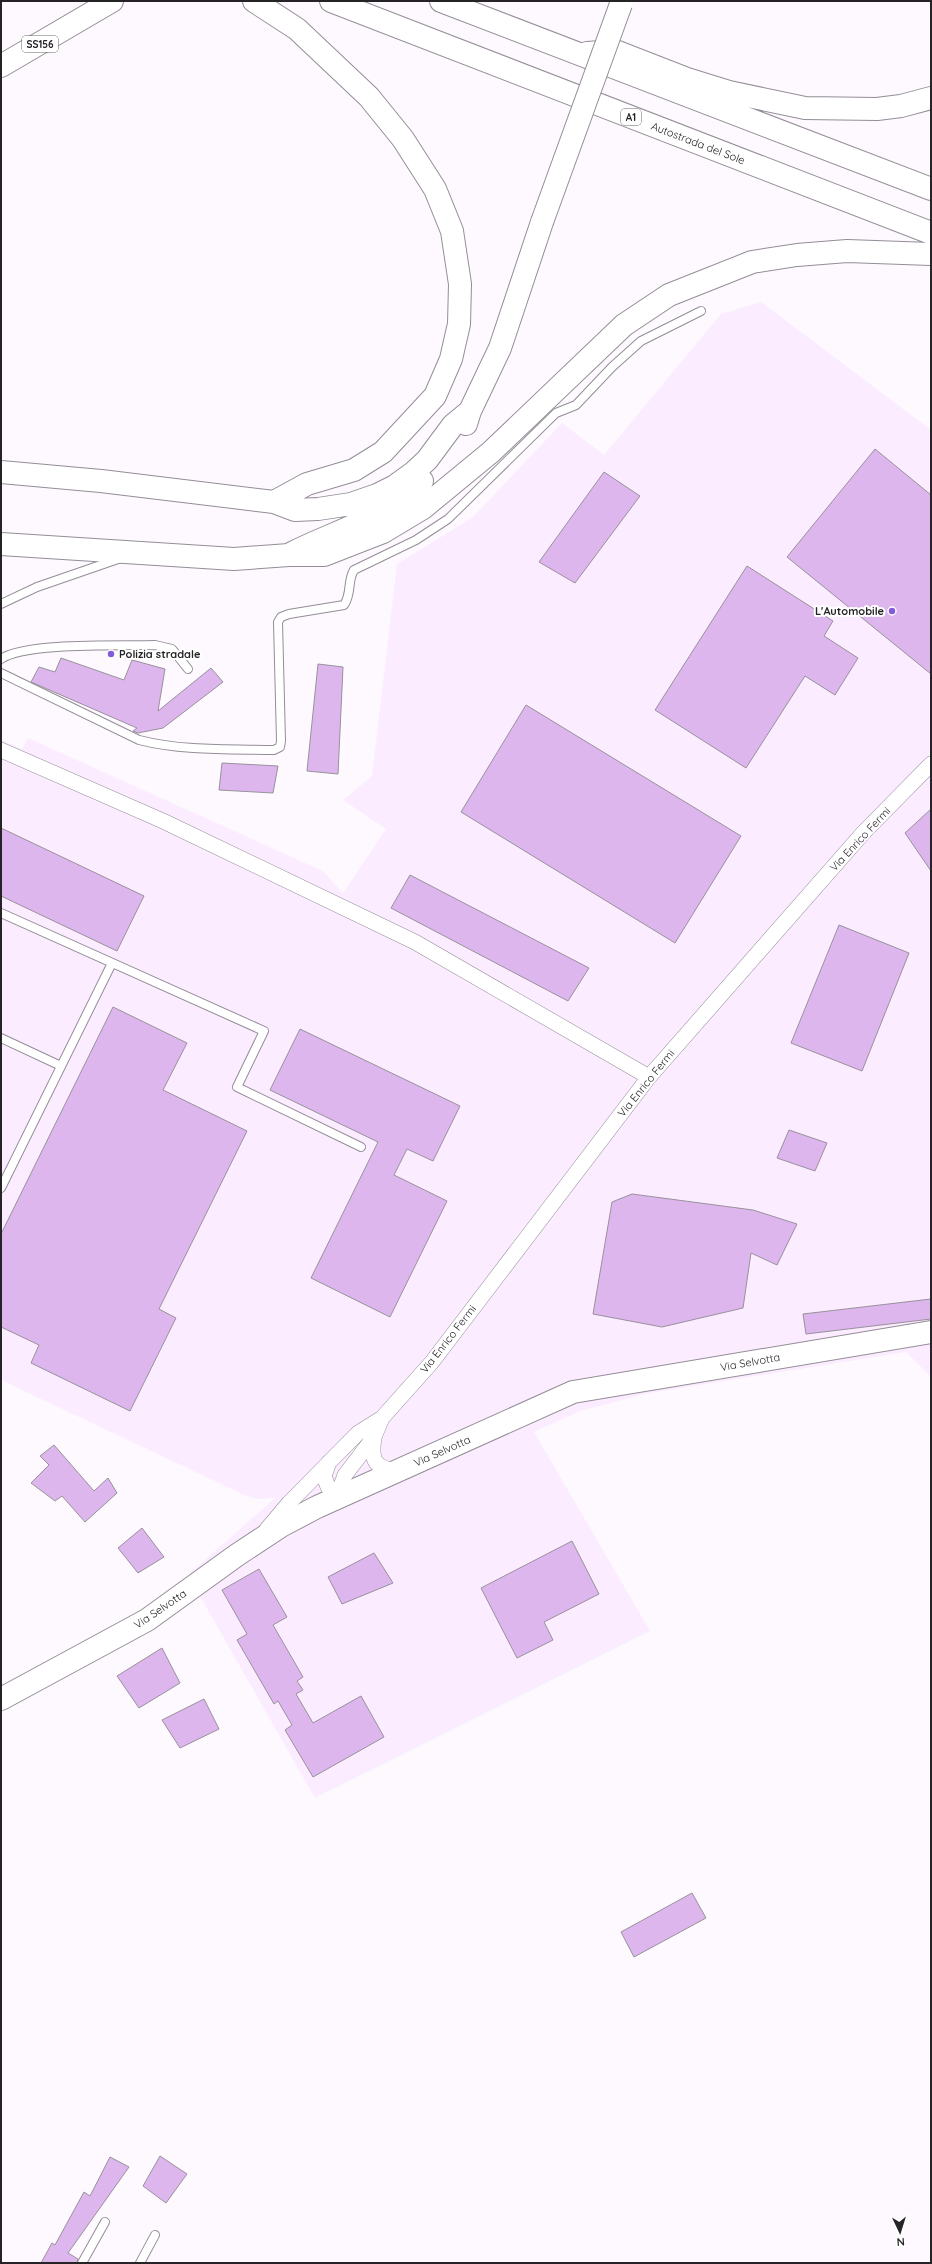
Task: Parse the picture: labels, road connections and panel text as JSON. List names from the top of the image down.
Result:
{
  "streets": {
    "main road": [
      "SS156",
      "A1",
      "Autostrada del Sole",
      "Via Selvotta"
    ],
    "street": ["Via Enrico Fermi"]
  },
  "crossings": [
    ["Via Enrico Fermi", "Via Selvotta"]
  ],
  "places": ["L'Automobile", "Polizia stradale"],
  "north": "bottom"
}
